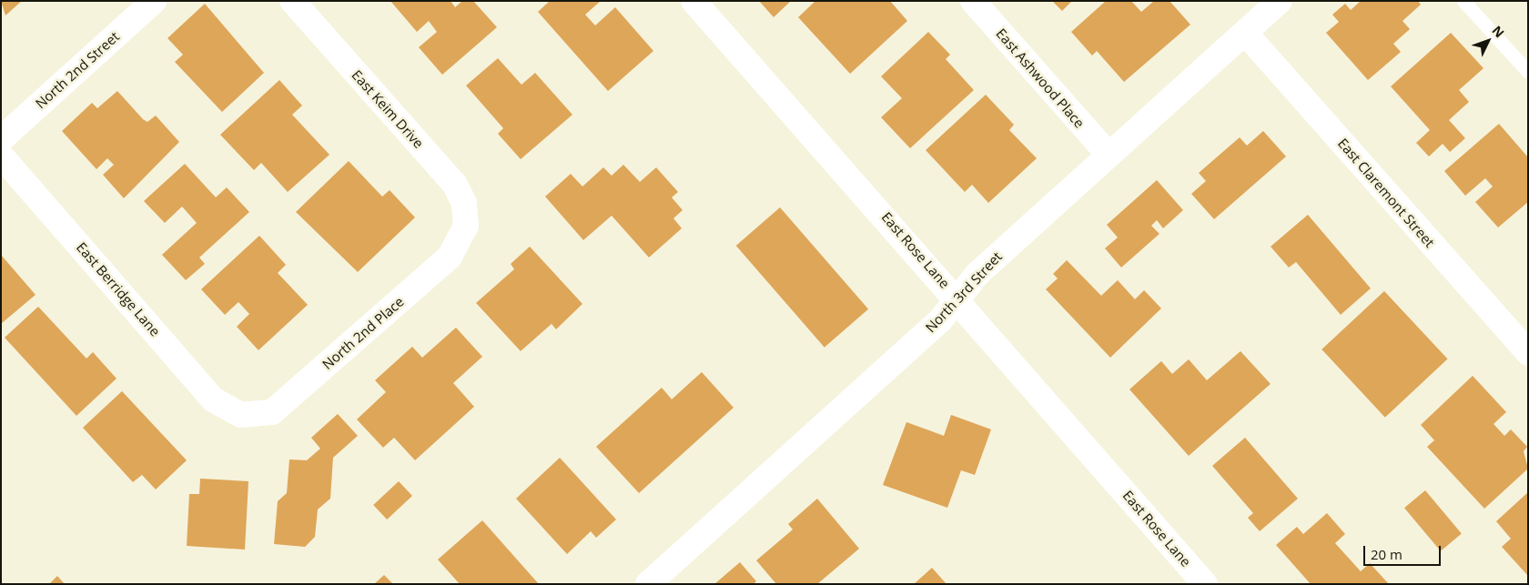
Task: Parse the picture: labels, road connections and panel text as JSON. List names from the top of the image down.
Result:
{
  "streets": {
    "street": [
      "North 2nd Street",
      "East Ashwood Place",
      "East Keim Drive",
      "East Claremont Street",
      "East Rose Lane",
      "East Berridge Lane",
      "North 3rd Street",
      "North 2nd Place"
    ]
  },
  "crossings": [
    ["East Ashwood Place", "North 3rd Street"],
    ["East Keim Drive", "North 2nd Place"],
    ["East Claremont Street", "North 3rd Street"],
    ["East Rose Lane", "North 3rd Street"],
    ["East Berridge Lane", "North 2nd Place"]
  ],
  "scale_bar": "20 m",
  "north": "top right"
}
